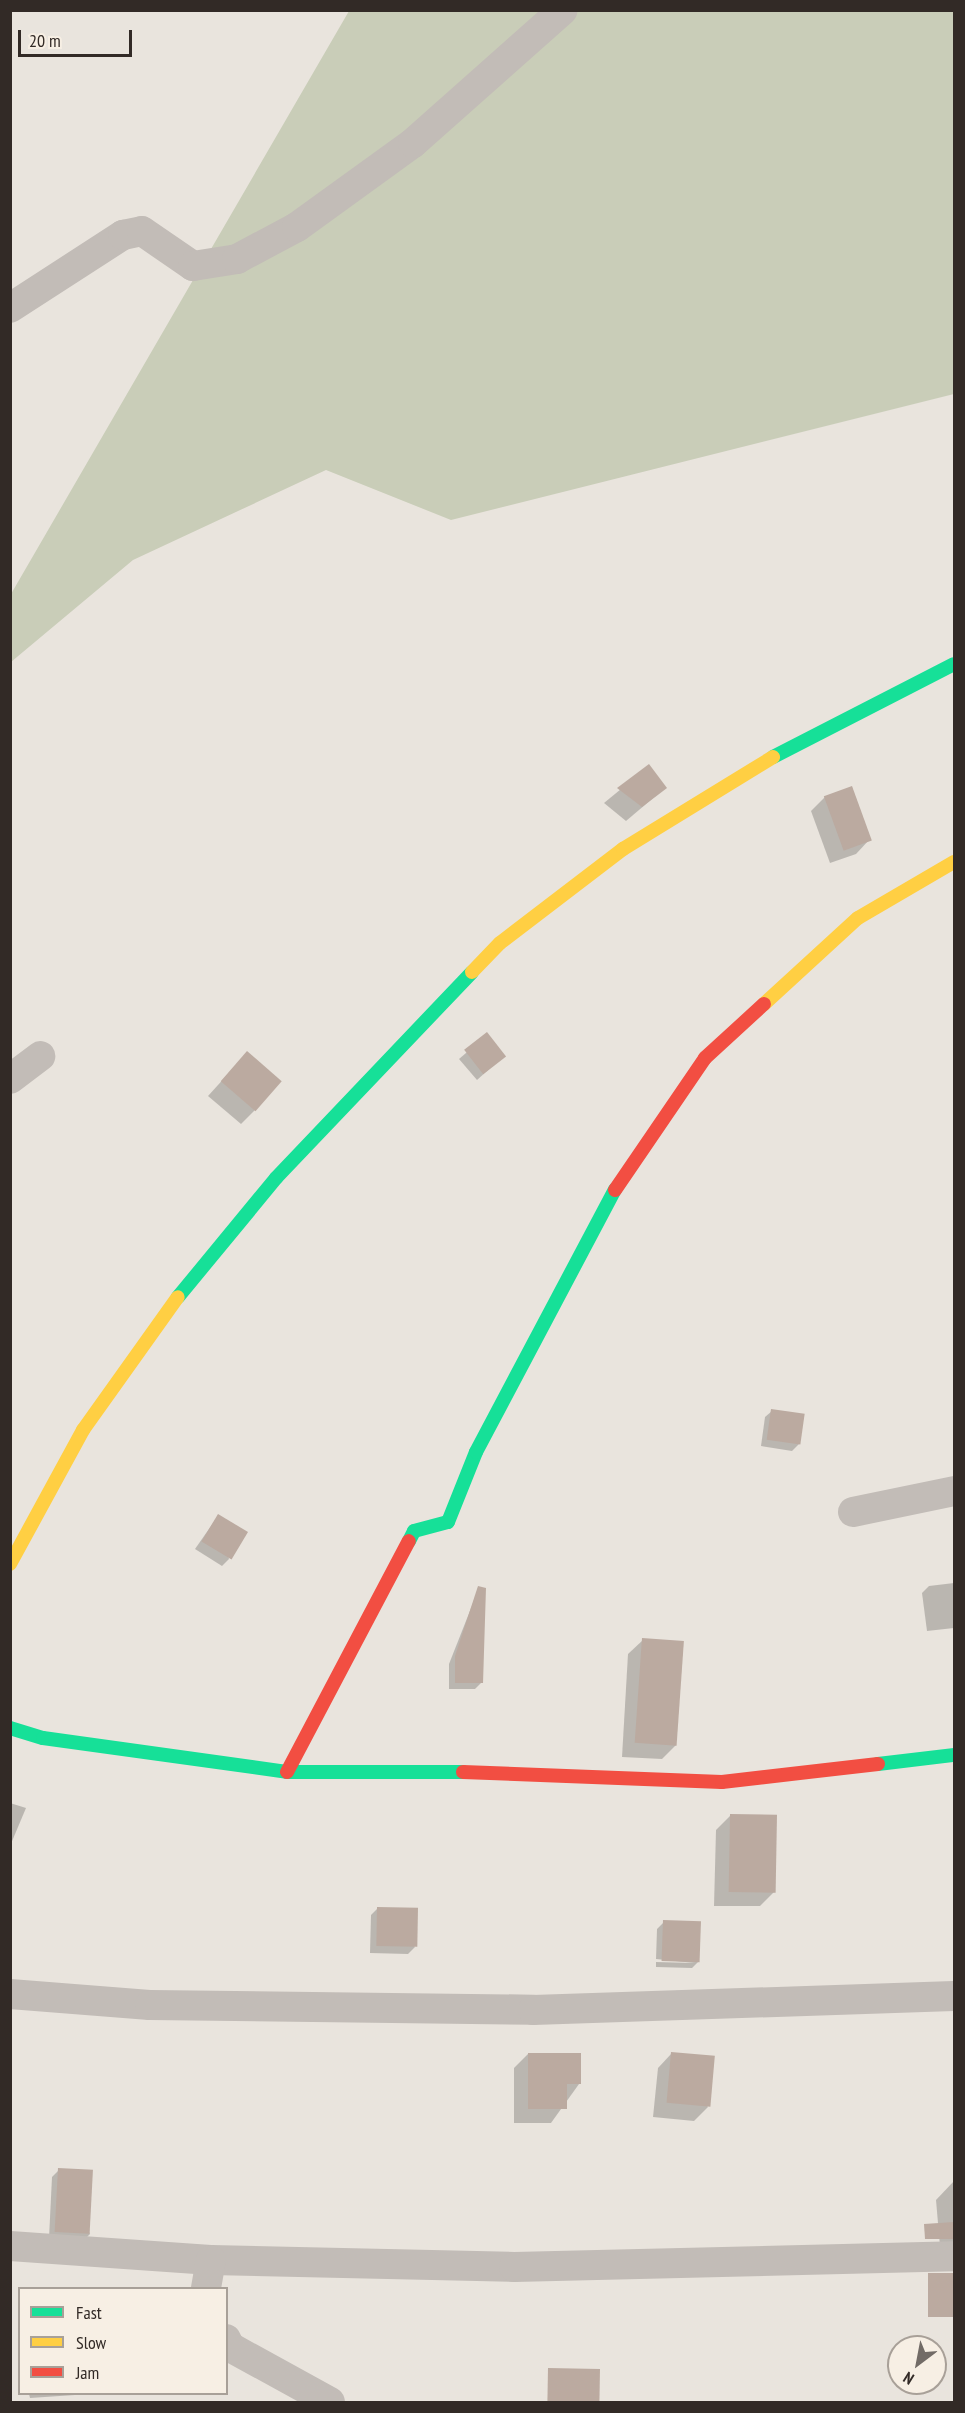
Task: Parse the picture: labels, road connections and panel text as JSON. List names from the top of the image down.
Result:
{
  "legend": ["Fast", "Slow", "Jam"],
  "scale_bar": "20 m",
  "north": "bottom left"
}
